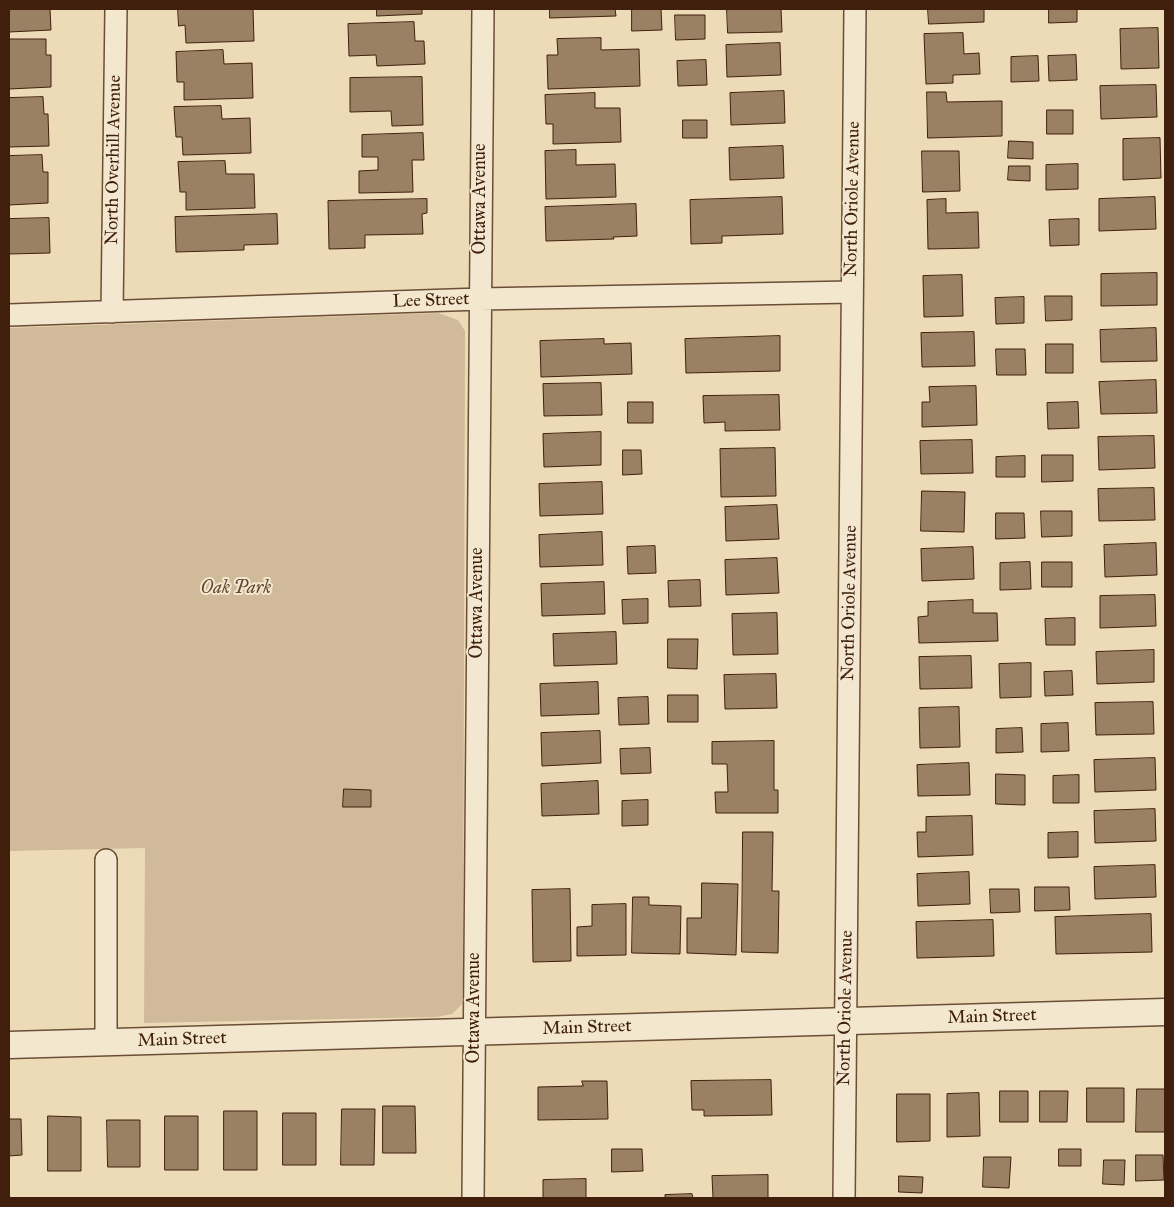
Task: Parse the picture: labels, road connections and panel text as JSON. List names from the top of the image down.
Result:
{
  "streets": {
    "street": [
      "North Overhill Avenue",
      "Ottawa Avenue",
      "North Oriole Avenue",
      "Lee Street",
      "Main Street"
    ]
  },
  "crossings": [
    ["North Overhill Avenue", "Lee Street"],
    ["Ottawa Avenue", "Lee Street"],
    ["Ottawa Avenue", "Main Street"],
    ["North Oriole Avenue", "Lee Street"],
    ["North Oriole Avenue", "Main Street"]
  ],
  "parks": ["Oak Park"]
}
